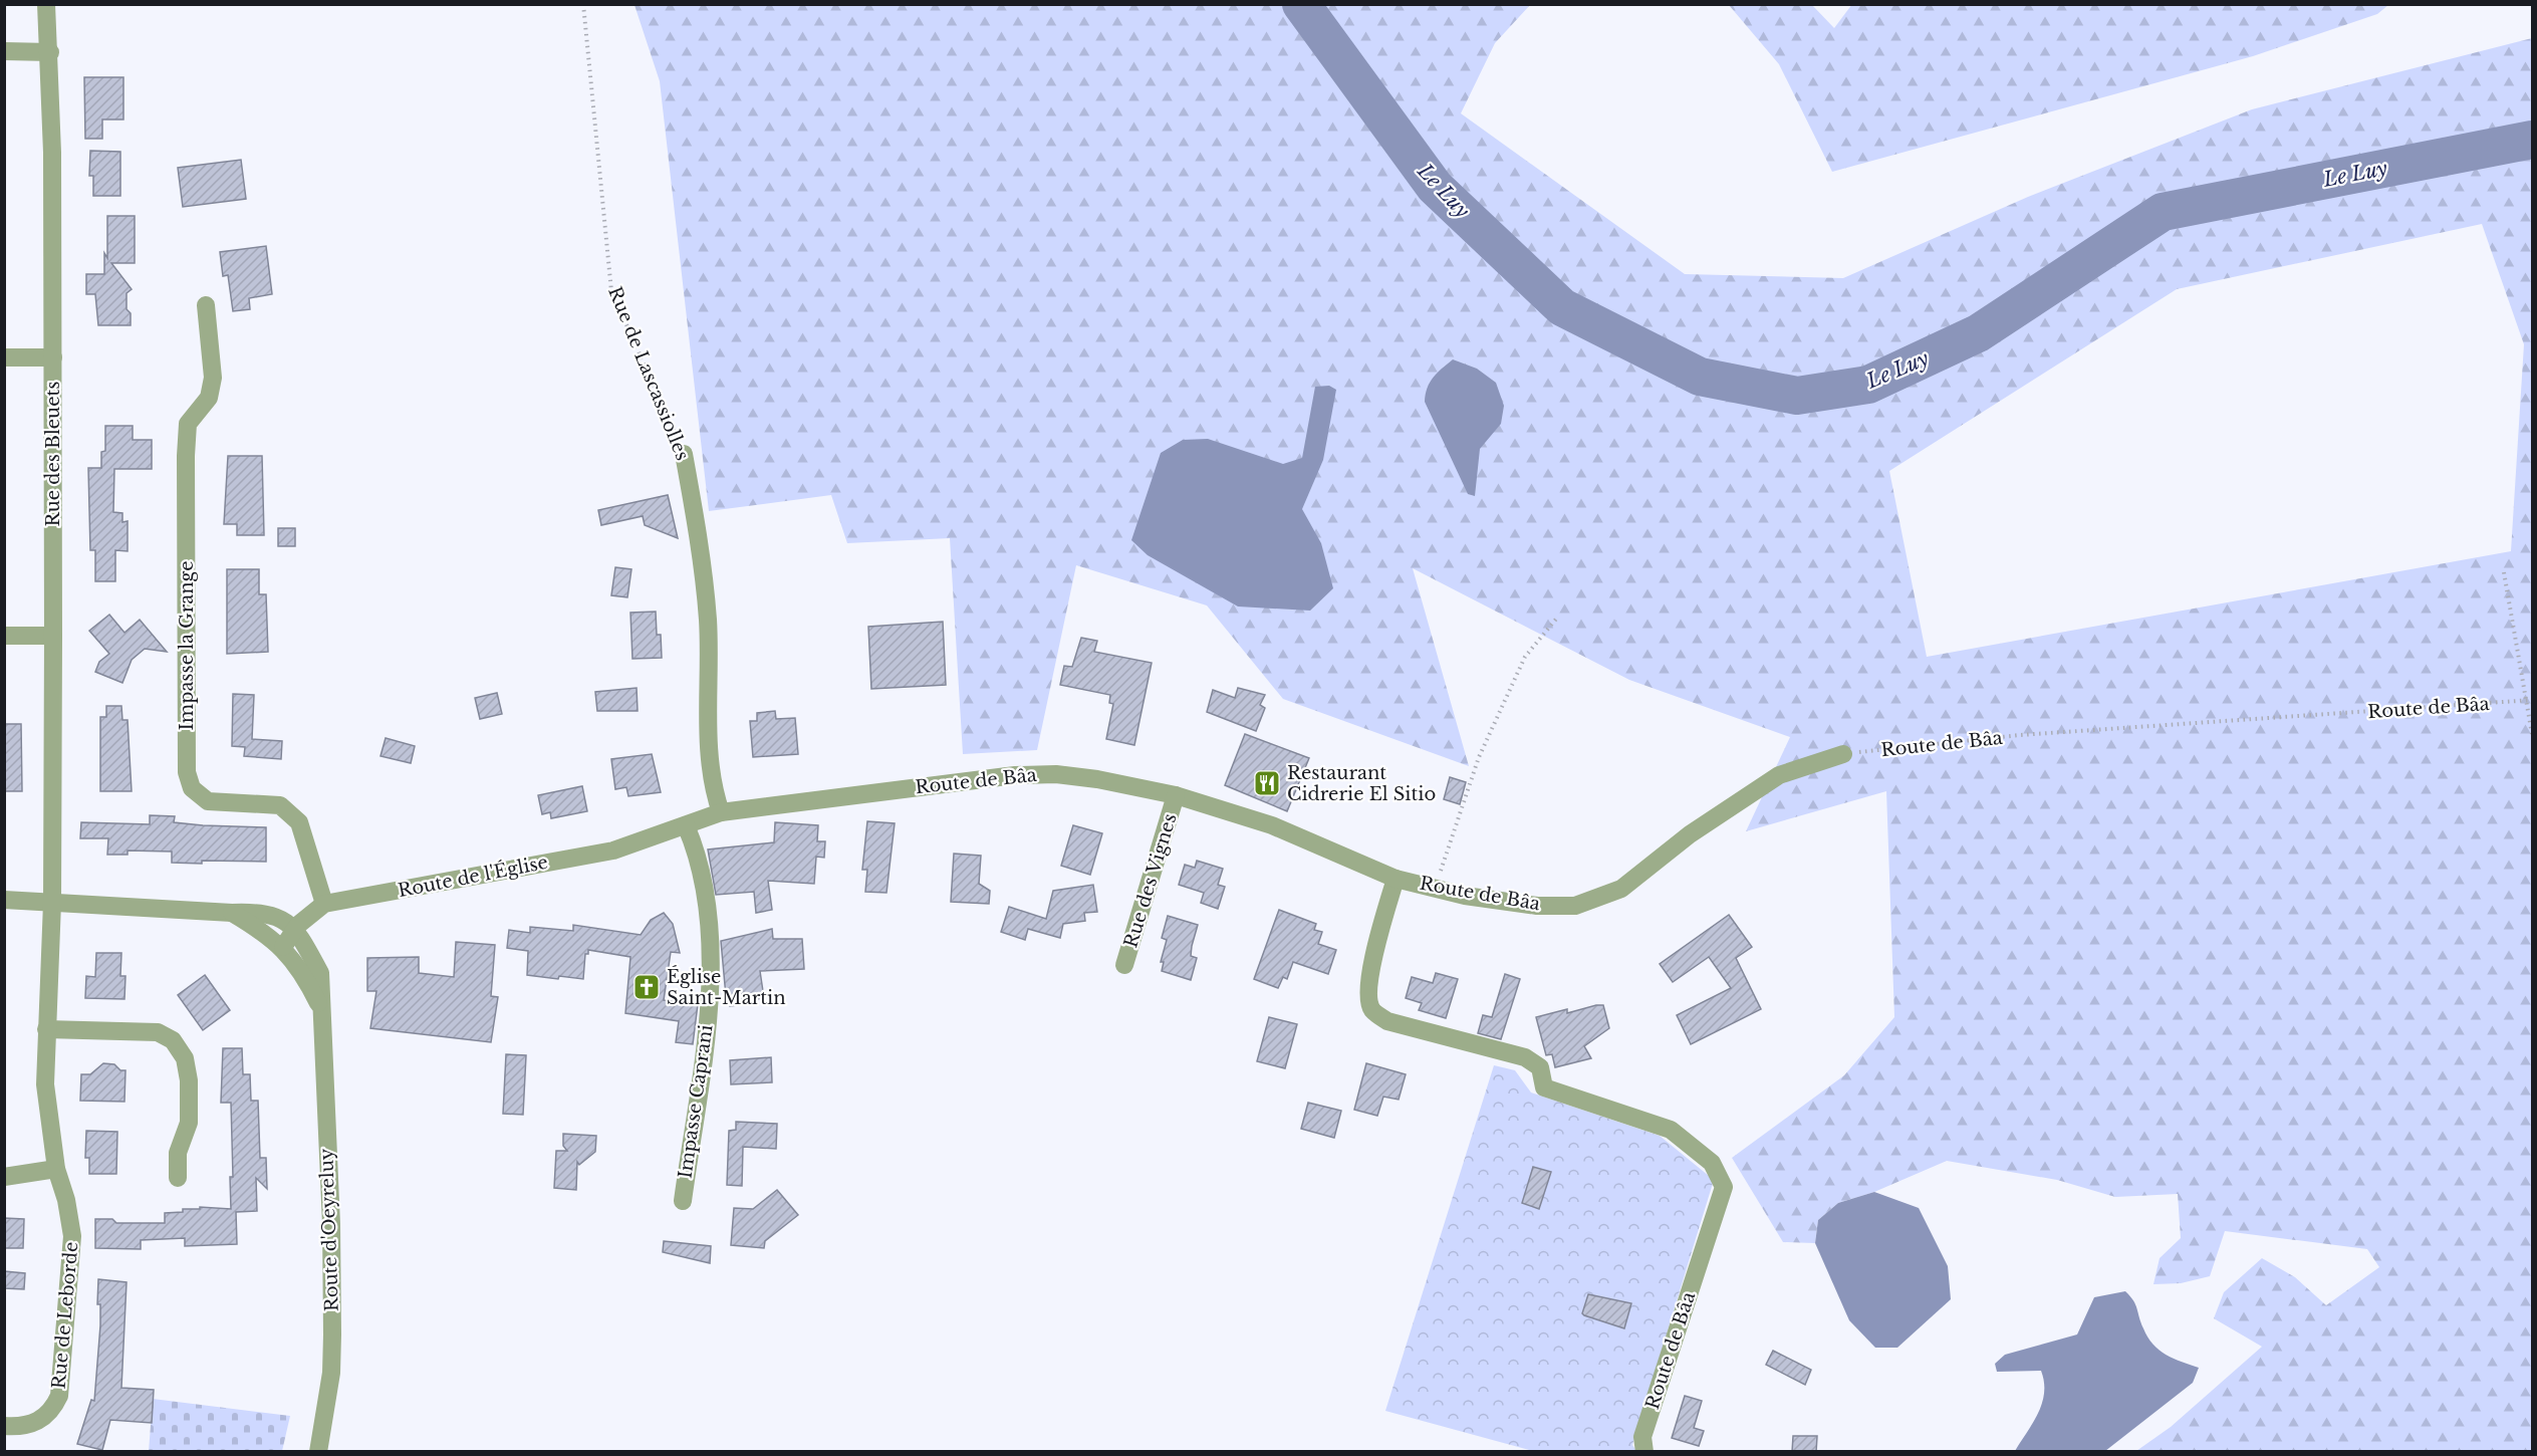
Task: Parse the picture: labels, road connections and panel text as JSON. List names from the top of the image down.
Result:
{
  "streets": {
    "street": [
      "Rue de Lascassiolles",
      "Rue des Bleuets",
      "Impasse la Grange",
      "Route de Bâa",
      "Route de l'Église",
      "Rue des Vignes",
      "Impasse Caprani",
      "Route d'Oeyreluy",
      "Rue de Leborde"
    ]
  },
  "crossings": [
    ["Rue de Lascassiolles", "Route de Bâa"],
    ["Rue de Lascassiolles", "Route de l'Église"],
    ["Rue des Bleuets", "Rue de Leborde"],
    ["Impasse la Grange", "Route de l'Église"],
    ["Route de Bâa", "Route de l'Église"],
    ["Route de Bâa", "Rue des Vignes"],
    ["Route de l'Église", "Impasse Caprani"]
  ],
  "water": ["Le Luy"],
  "places": {
    "restaurant": ["Restaurant Cidrerie El Sitio"],
    "church": ["Église Saint-Martin"]
  }
}
